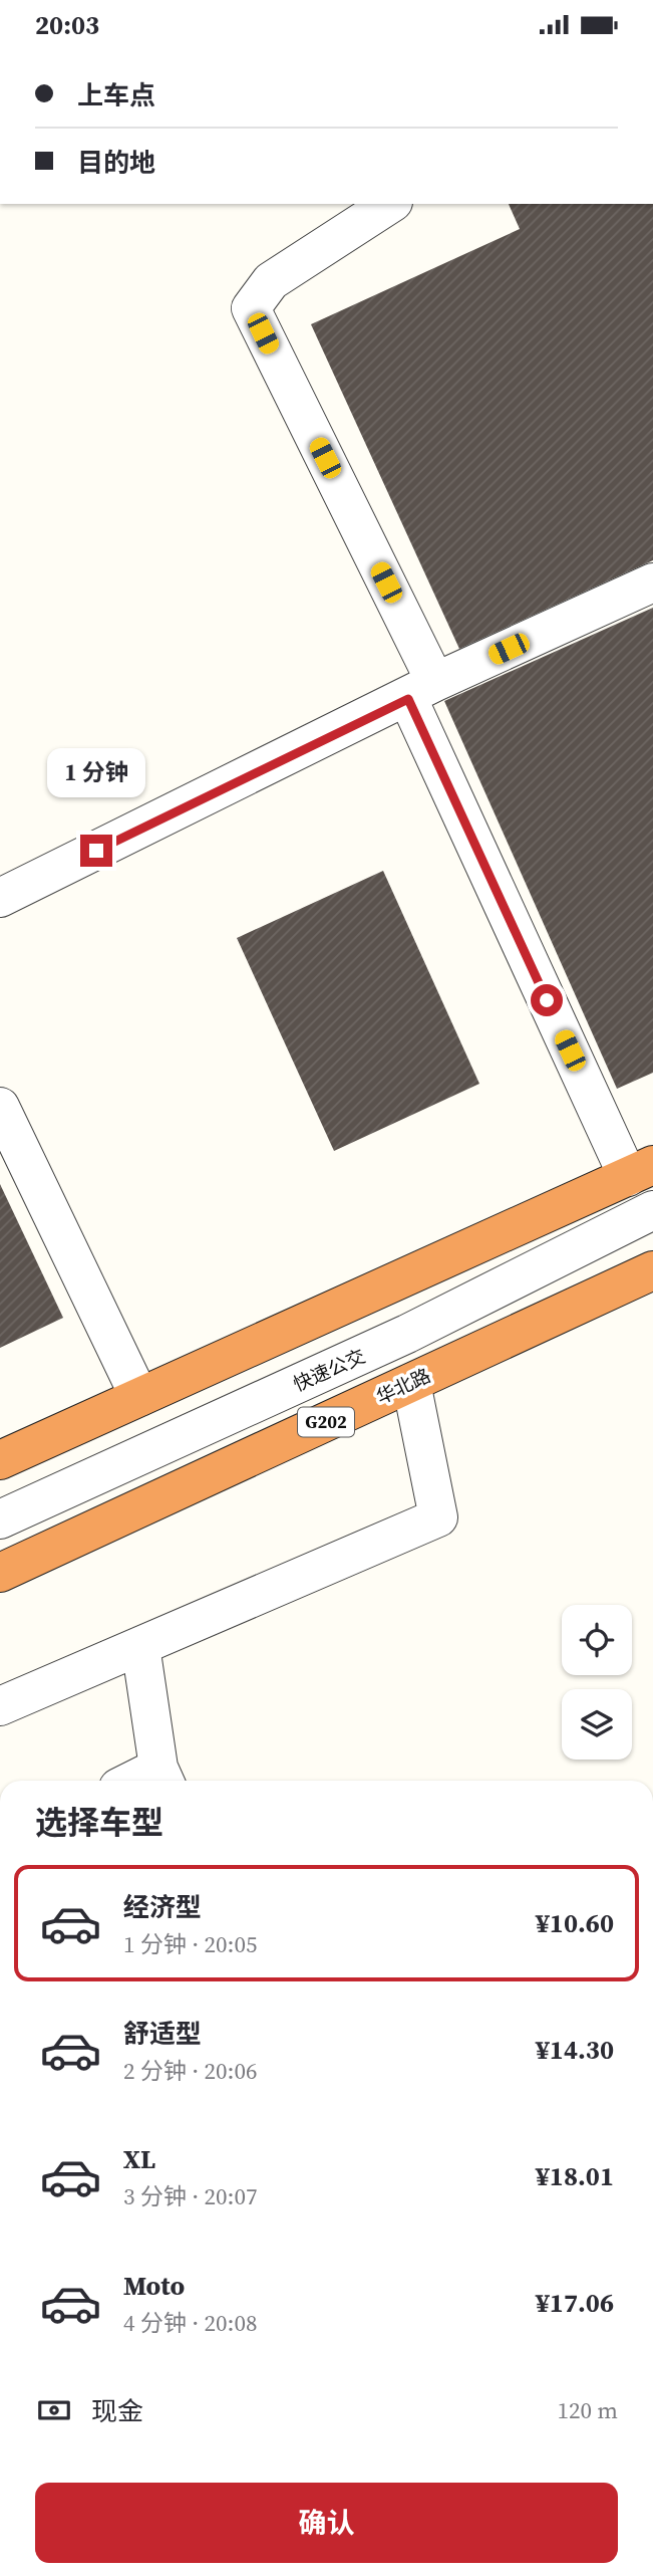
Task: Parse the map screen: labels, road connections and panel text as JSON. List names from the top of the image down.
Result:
{
  "streets": {
    "highway": ["华北路", "G202"],
    "lane": ["快速公交"]
  },
  "page": {
    "status": "20:03",
    "banner": ["上车点", "目的地"],
    "bubble": "1 分钟",
    "heading": "选择车型",
    "list": [
      {
        "name": "经济型",
        "note": "1 分钟 · 20:05",
        "value": "¥10.60"
      },
      {
        "name": "舒适型",
        "note": "2 分钟 · 20:06",
        "value": "¥14.30"
      },
      {
        "name": "XL",
        "note": "3 分钟 · 20:07",
        "value": "¥18.01"
      },
      {
        "name": "Moto",
        "note": "4 分钟 · 20:08",
        "value": "¥17.06"
      }
    ],
    "pay": ["现金", "120 m"],
    "buttons": "确认"
  }
}
